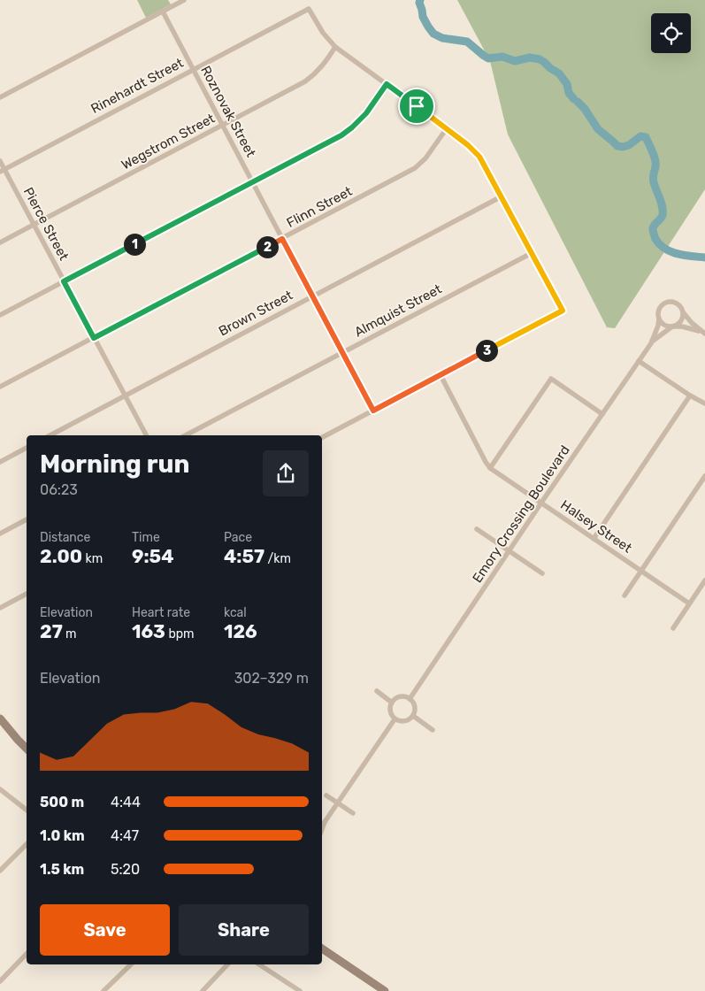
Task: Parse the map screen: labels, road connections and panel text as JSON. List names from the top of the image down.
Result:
{
  "streets": {
    "street": [
      "Rinehardt Street",
      "Roznovak Street",
      "Wegstrom Street",
      "Flinn Street",
      "Pierce Street",
      "Almquist Street",
      "Brown Street",
      "Emory Crossing Boulevard",
      "Halsey Street"
    ]
  },
  "crossings": [
    ["Rinehardt Street", "Roznovak Street"],
    ["Rinehardt Street", "Wegstrom Street"],
    ["Rinehardt Street", "Pierce Street"],
    ["Roznovak Street", "Wegstrom Street"],
    ["Roznovak Street", "Flinn Street"],
    ["Roznovak Street", "Almquist Street"],
    ["Roznovak Street", "Brown Street"],
    ["Wegstrom Street", "Pierce Street"],
    ["Flinn Street", "Pierce Street"],
    ["Pierce Street", "Brown Street"],
    ["Emory Crossing Boulevard", "Halsey Street"]
  ],
  "page": {
    "pins": ["1", "2", "3"],
    "heading": ["Morning run", "06:23"],
    "stats": [
      ["Distance", "2.00 km"],
      ["Time", "9:54"],
      ["Pace", "4:57 /km"],
      ["Elevation", "27 m"],
      ["Heart rate", "163 bpm"],
      ["kcal", "126"]
    ],
    "chart": ["Elevation", "302–329 m"],
    "list": [
      {
        "name": "500 m",
        "note": "4:44"
      },
      {
        "name": "1.0 km",
        "note": "4:47"
      },
      {
        "name": "1.5 km",
        "note": "5:20"
      }
    ],
    "buttons": ["Save", "Share"]
  }
}
